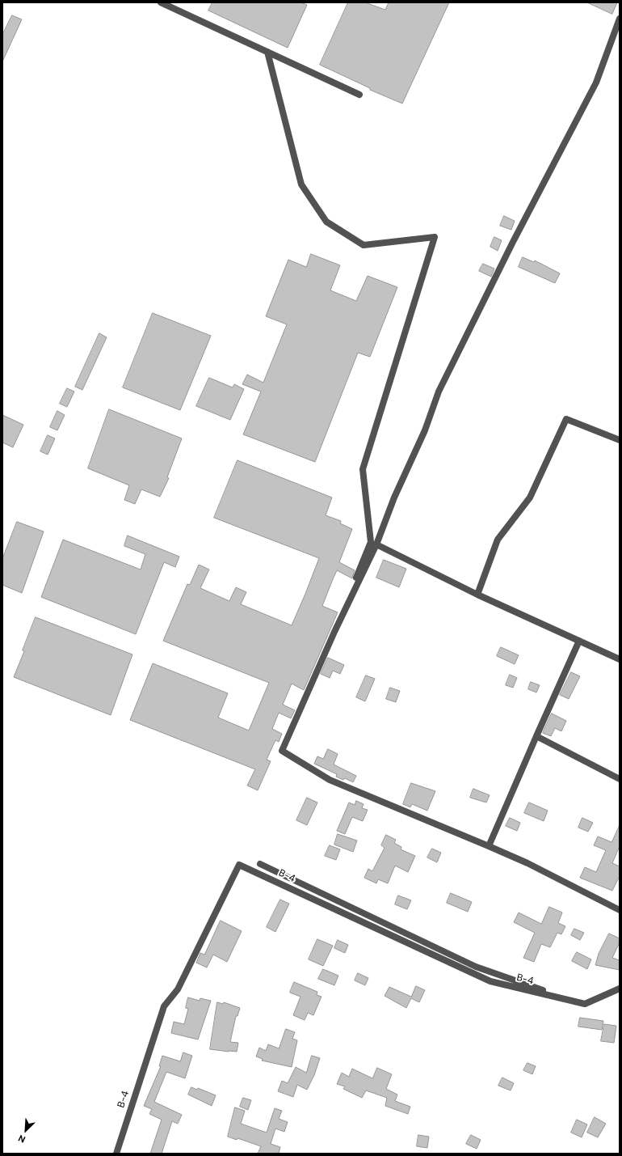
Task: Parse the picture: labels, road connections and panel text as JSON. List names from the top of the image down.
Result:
{
  "streets": {
    "street": ["B-4"]
  },
  "north": "bottom left"
}
